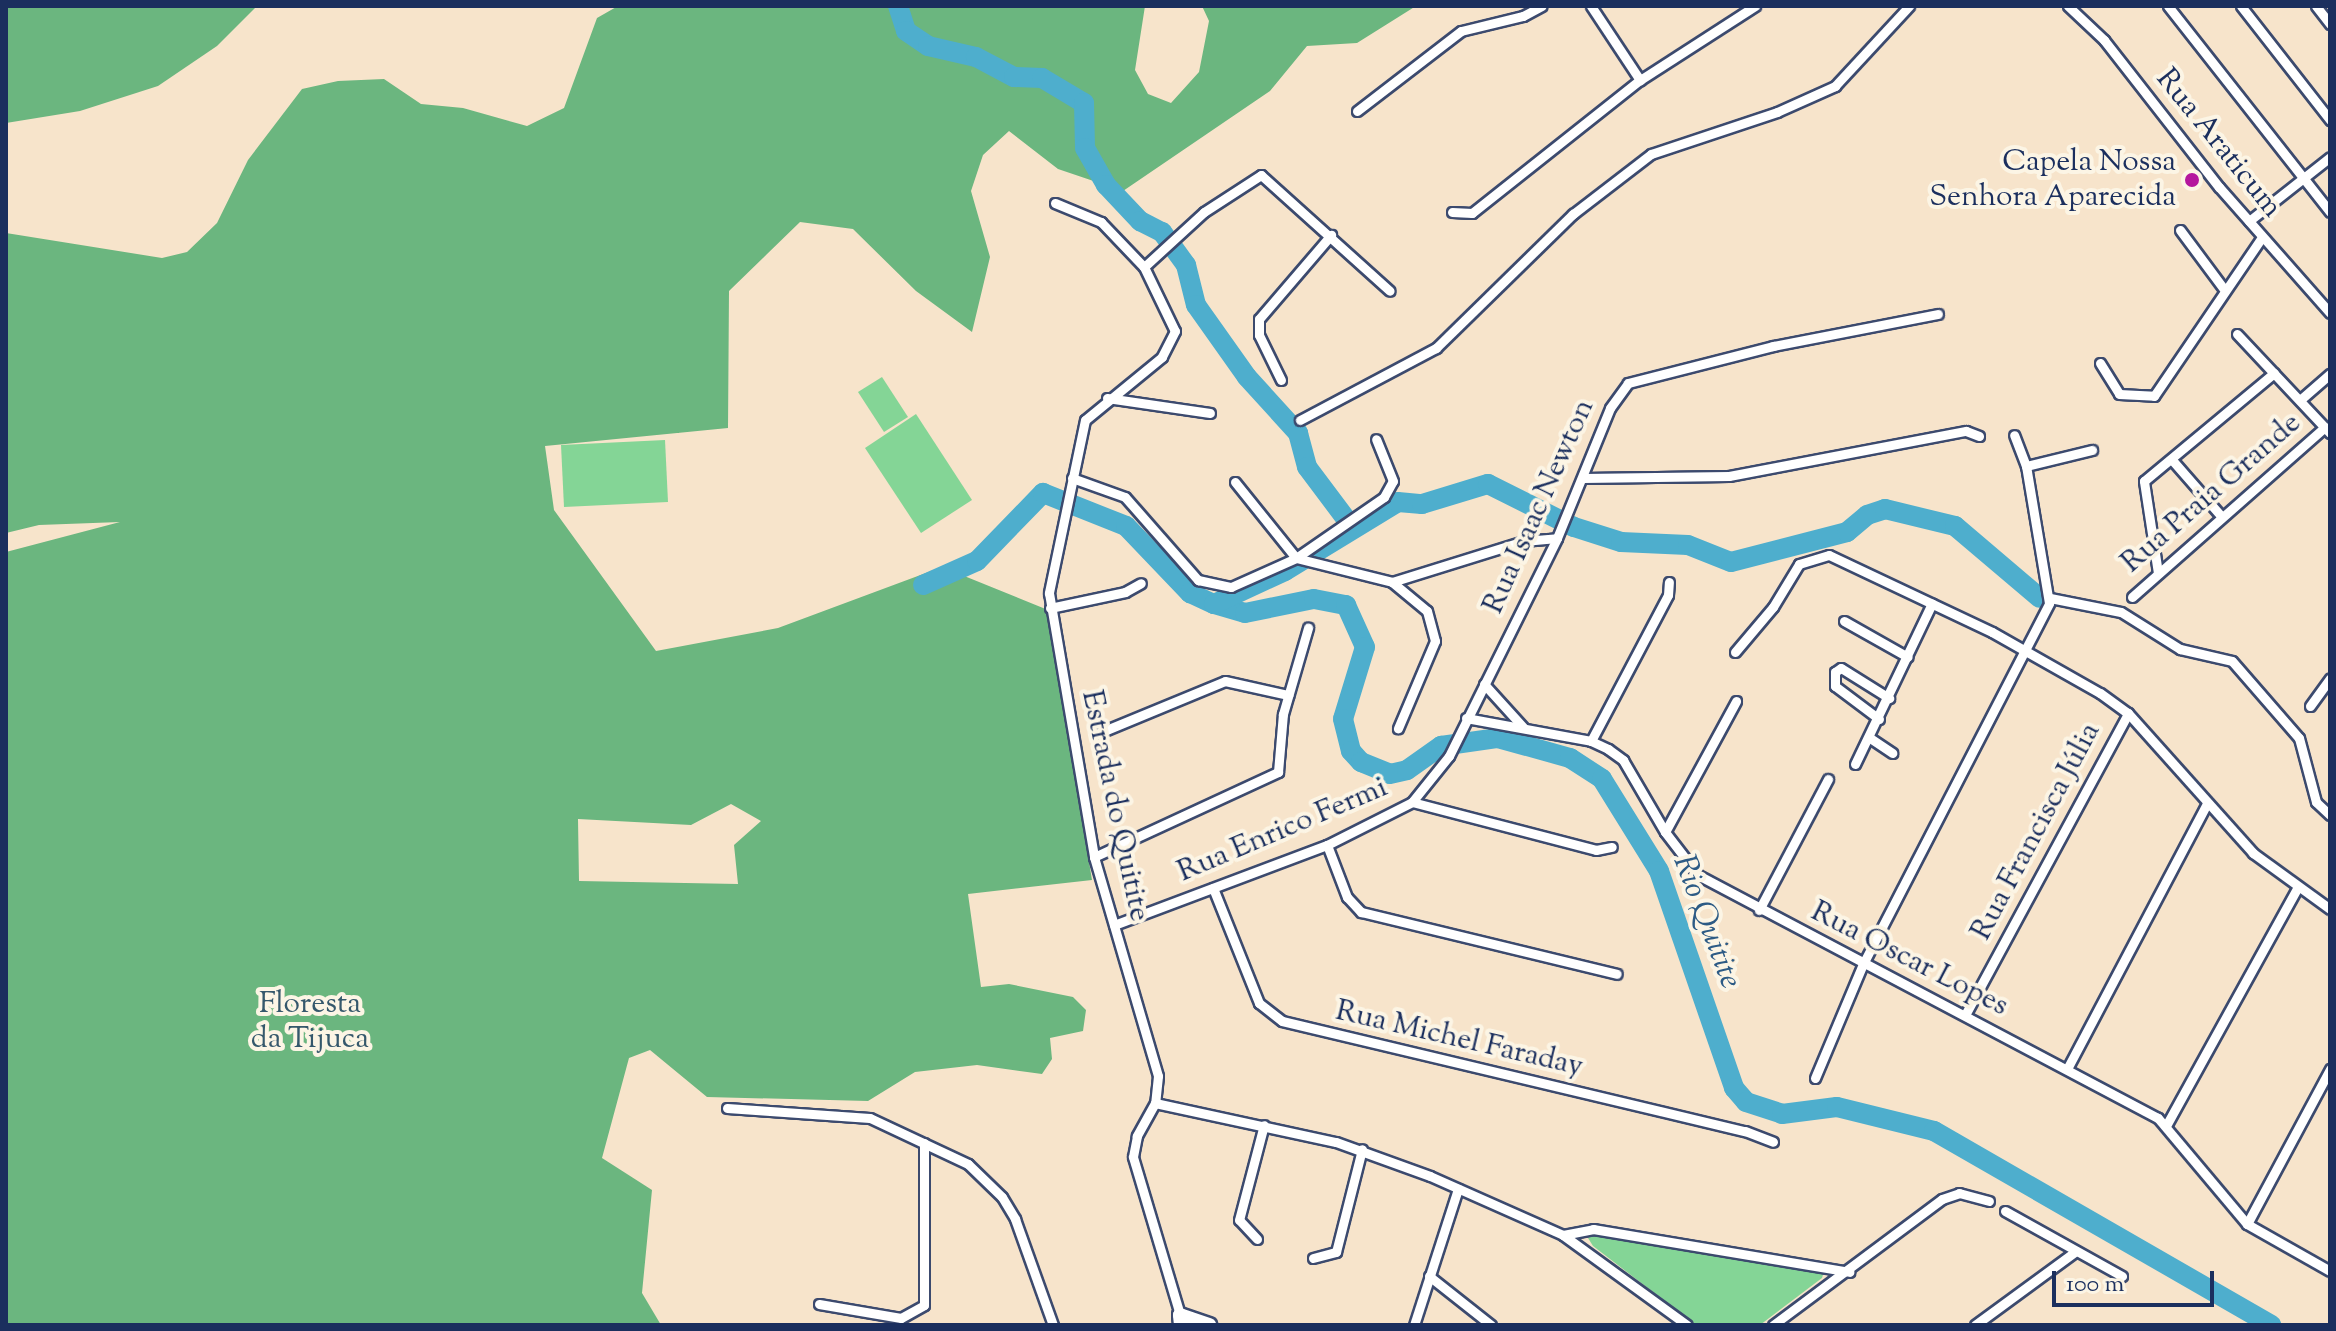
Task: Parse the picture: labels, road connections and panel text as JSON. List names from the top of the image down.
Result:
{
  "streets": {
    "street": [
      "Rua Araticum",
      "Rua Praia Grande",
      "Rua Isaac Newton",
      "Estrada do Quitite",
      "Rua Enrico Fermi",
      "Rua Francisca Júlia",
      "Rua Oscar Lopes",
      "Rua Michel Faraday"
    ]
  },
  "crossings": [
    ["Rua Isaac Newton", "Rua Enrico Fermi"],
    ["Rua Isaac Newton", "Rua Oscar Lopes"],
    ["Estrada do Quitite", "Rua Enrico Fermi"],
    ["Rua Enrico Fermi", "Rua Michel Faraday"],
    ["Rua Francisca Júlia", "Rua Oscar Lopes"]
  ],
  "water": ["Rio Quitite"],
  "parks": ["Floresta da Tijuca"],
  "places": ["Capela Nossa Senhora Aparecida"],
  "scale_bar": "100 m"
}
